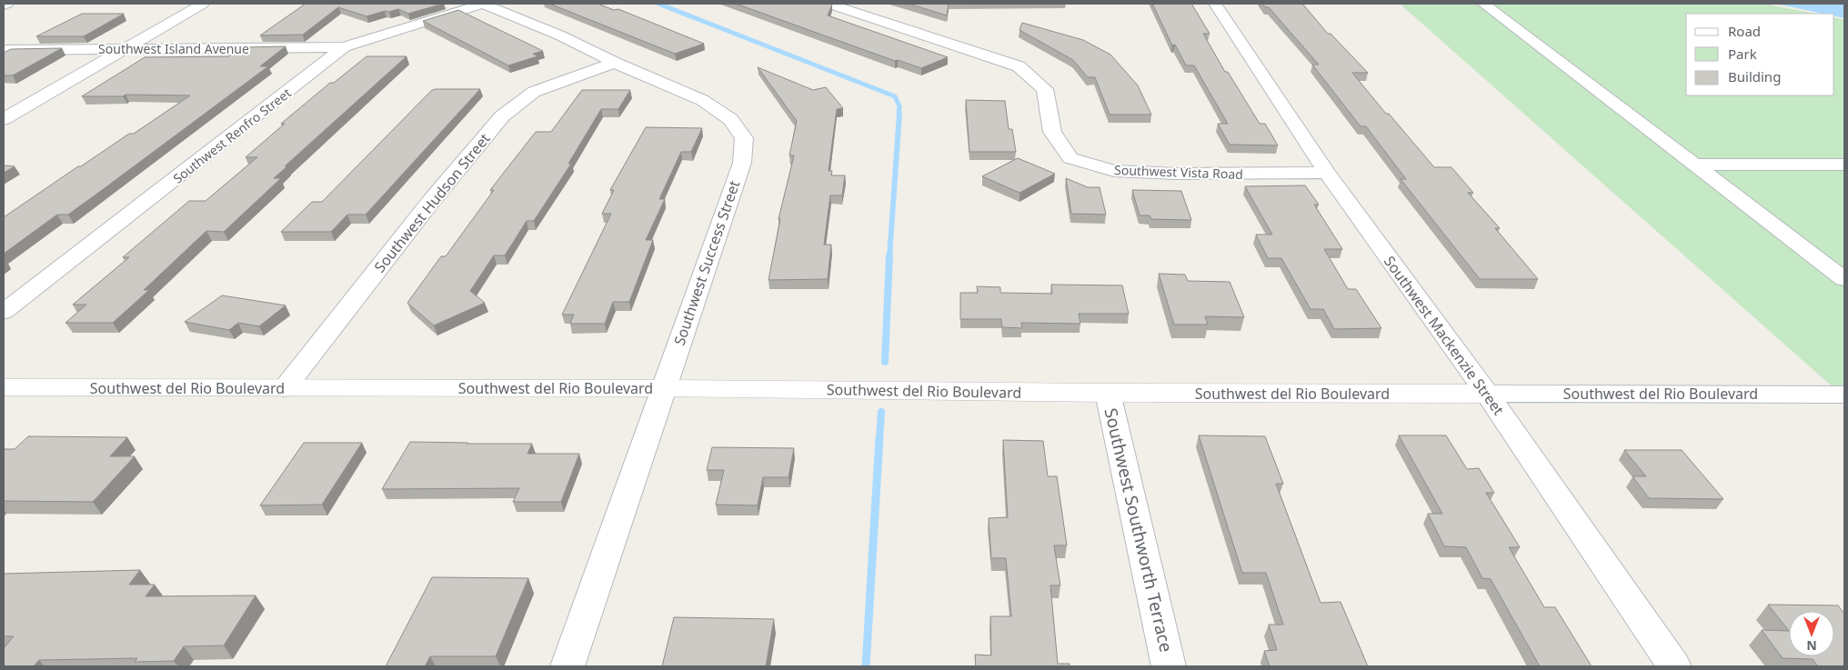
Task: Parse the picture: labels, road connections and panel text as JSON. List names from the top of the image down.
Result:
{
  "streets": {
    "street": [
      "Southwest Island Avenue",
      "Southwest Renfro Street",
      "Southwest Vista Road",
      "Southwest Hudson Street",
      "Southwest Success Street",
      "Southwest Mackenzie Street",
      "Southwest del Rio Boulevard",
      "Southwest Southworth Terrace"
    ]
  },
  "crossings": [
    ["Southwest Island Avenue", "Southwest Renfro Street"],
    ["Southwest Renfro Street", "Southwest Success Street"],
    ["Southwest Vista Road", "Southwest Mackenzie Street"],
    ["Southwest Hudson Street", "Southwest Success Street"],
    ["Southwest Hudson Street", "Southwest del Rio Boulevard"],
    ["Southwest Success Street", "Southwest del Rio Boulevard"],
    ["Southwest Mackenzie Street", "Southwest del Rio Boulevard"],
    ["Southwest del Rio Boulevard", "Southwest Southworth Terrace"]
  ],
  "legend": ["Road", "Park", "Building"],
  "north": "bottom"
}
